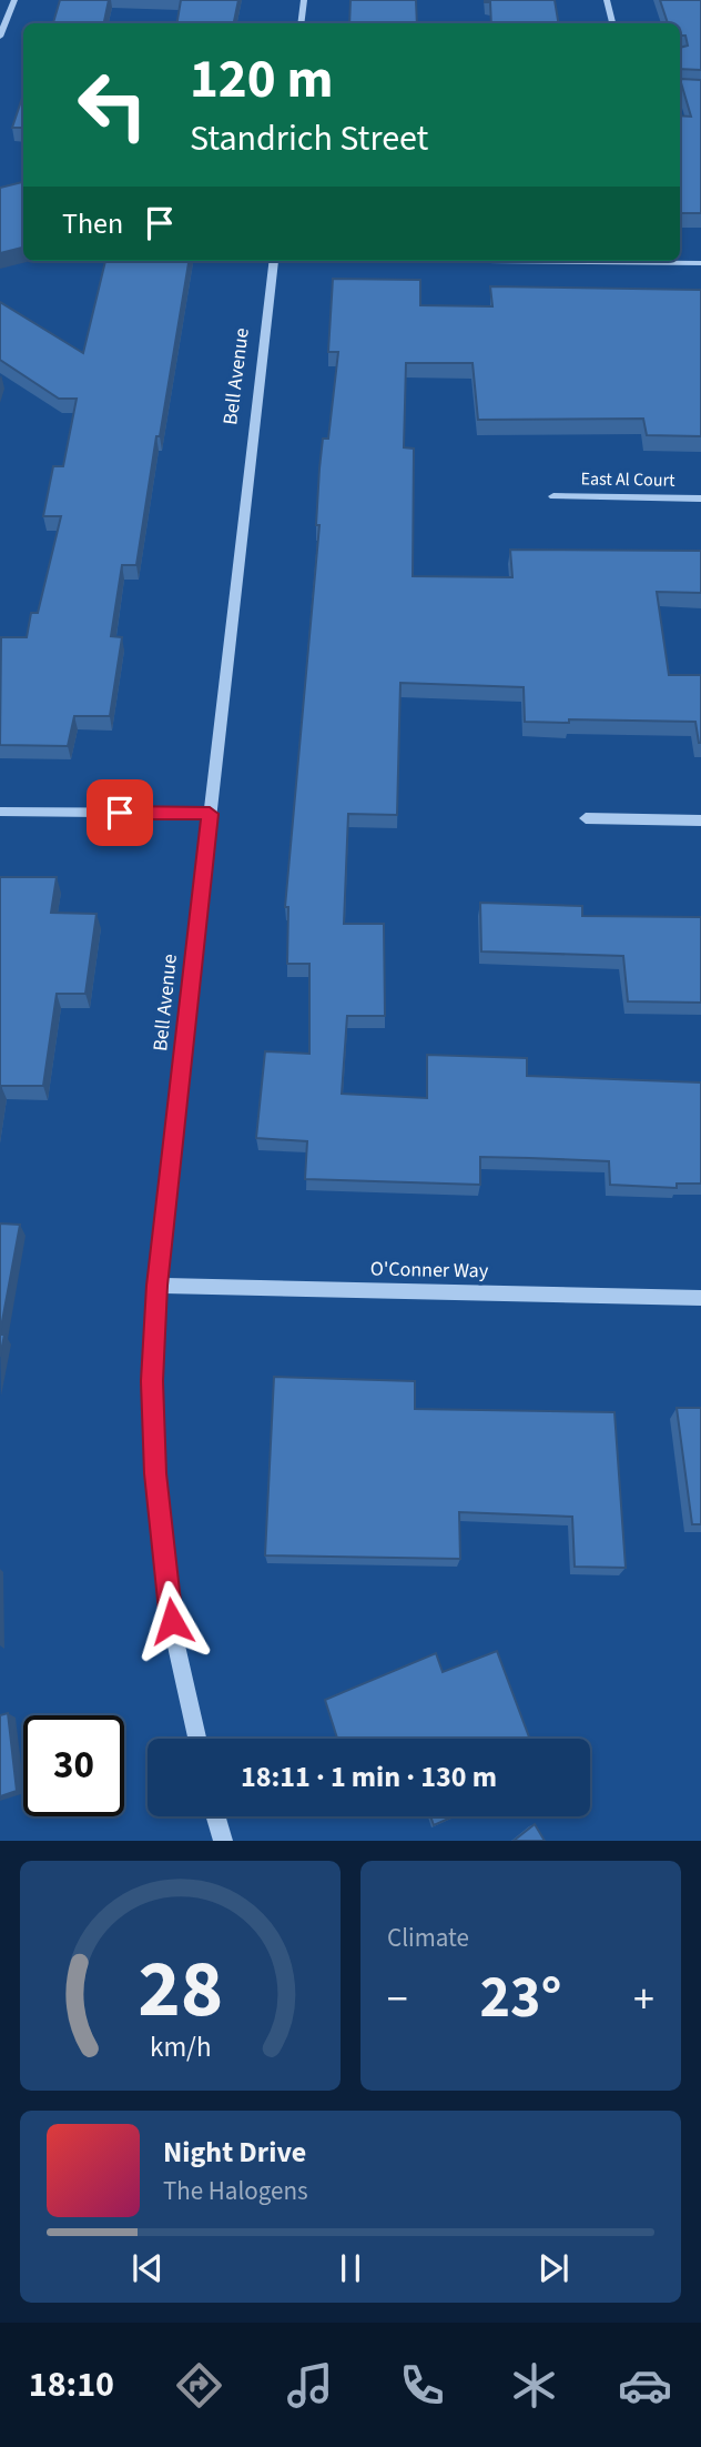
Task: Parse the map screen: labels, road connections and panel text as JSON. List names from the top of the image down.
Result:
{
  "streets": {
    "street": ["Bell Avenue", "East Al Court", "O'Conner Way"]
  },
  "crossings": [
    ["Bell Avenue", "O'Conner Way"]
  ],
  "page": {
    "turn": ["120 m", "Standrich Street"],
    "then": "Then",
    "limit": "30",
    "trip": "18:11 · 1 min · 130 m",
    "tile": "Climate",
    "heat": ["−", "23°", "+"],
    "song": ["Night Drive", "The Halogens"],
    "tabs": "18:10",
    "gauge": ["28", "km/h"]
  }
}
